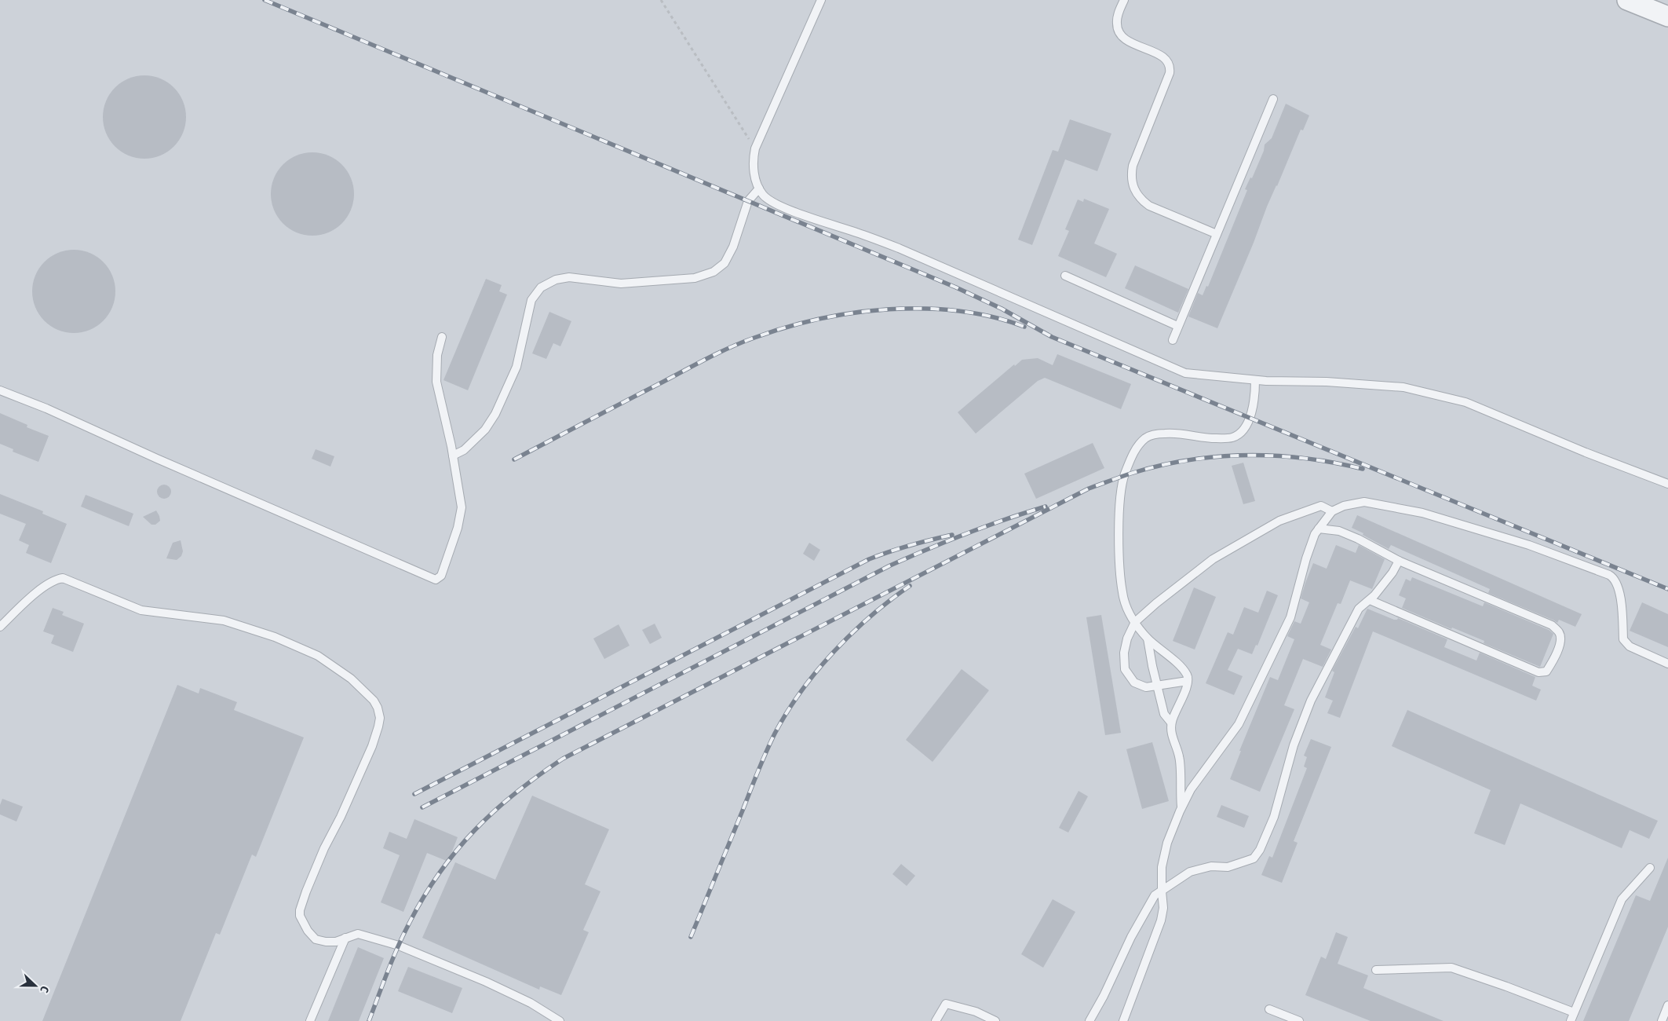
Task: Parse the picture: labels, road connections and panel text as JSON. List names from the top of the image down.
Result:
{
  "north": "right"
}
